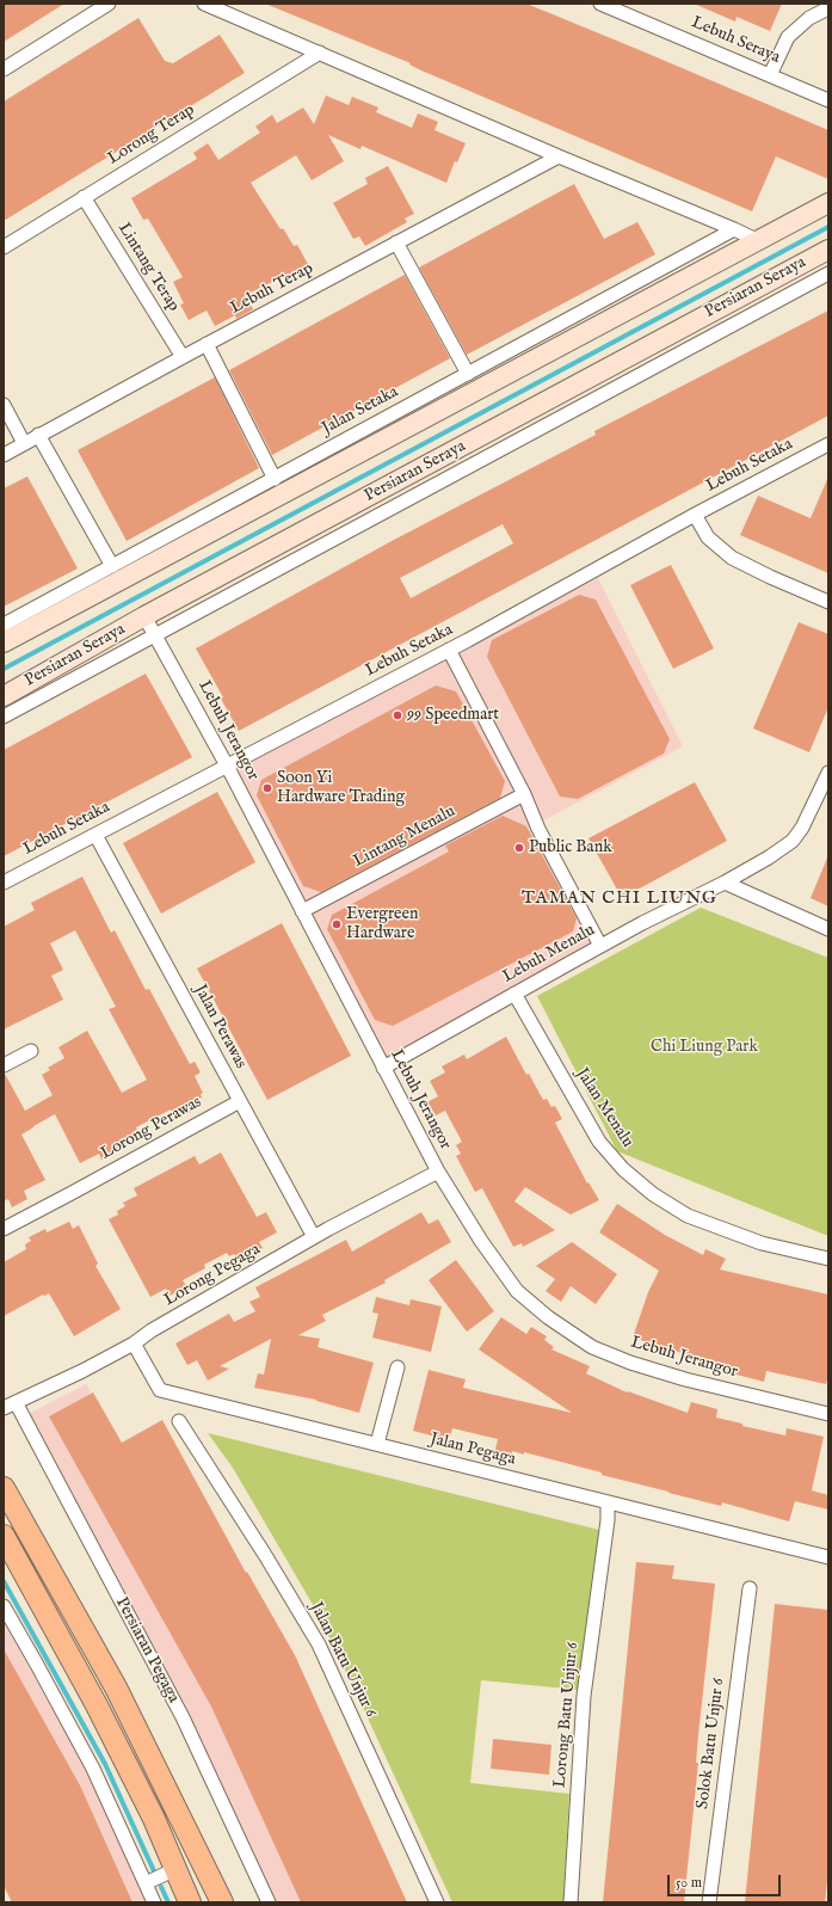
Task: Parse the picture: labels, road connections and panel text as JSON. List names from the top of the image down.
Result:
{
  "streets": {
    "main road": ["Persiaran Seraya"],
    "street": [
      "Lebuh Seraya",
      "Lorong Terap",
      "Lintang Terap",
      "Lebuh Terap",
      "Jalan Setaka",
      "Lebuh Setaka",
      "Lebuh Jerangor",
      "Lintang Menalu",
      "Lebuh Menalu",
      "Jalan Perawas",
      "Jalan Menalu",
      "Lorong Perawas",
      "Lorong Pegaga",
      "Jalan Pegaga",
      "Persiaran Pegaga",
      "Jalan Batu Unjur 6",
      "Lorong Batu Unjur 6",
      "Solok Batu Unjur 6"
    ]
  },
  "crossings": [
    ["Lorong Terap", "Lintang Terap"],
    ["Lintang Terap", "Lebuh Terap"],
    ["Persiaran Seraya", "Lebuh Jerangor"],
    ["Lebuh Setaka", "Lebuh Jerangor"],
    ["Lebuh Setaka", "Jalan Perawas"],
    ["Lebuh Jerangor", "Lintang Menalu"],
    ["Lebuh Jerangor", "Lebuh Menalu"],
    ["Lebuh Jerangor", "Lorong Pegaga"],
    ["Lebuh Menalu", "Jalan Menalu"],
    ["Jalan Perawas", "Lorong Perawas"],
    ["Jalan Perawas", "Lorong Pegaga"],
    ["Lorong Pegaga", "Jalan Pegaga"],
    ["Lorong Pegaga", "Persiaran Pegaga"],
    ["Jalan Pegaga", "Lorong Batu Unjur 6"]
  ],
  "districts": ["TAMAN CHI LIUNG"],
  "parks": ["Chi Liung Park"],
  "places": [
    "99 Speedmart",
    "Soon Yi Hardware Trading",
    "Public Bank",
    "Evergreen Hardware"
  ],
  "scale_bar": "50 m"
}
